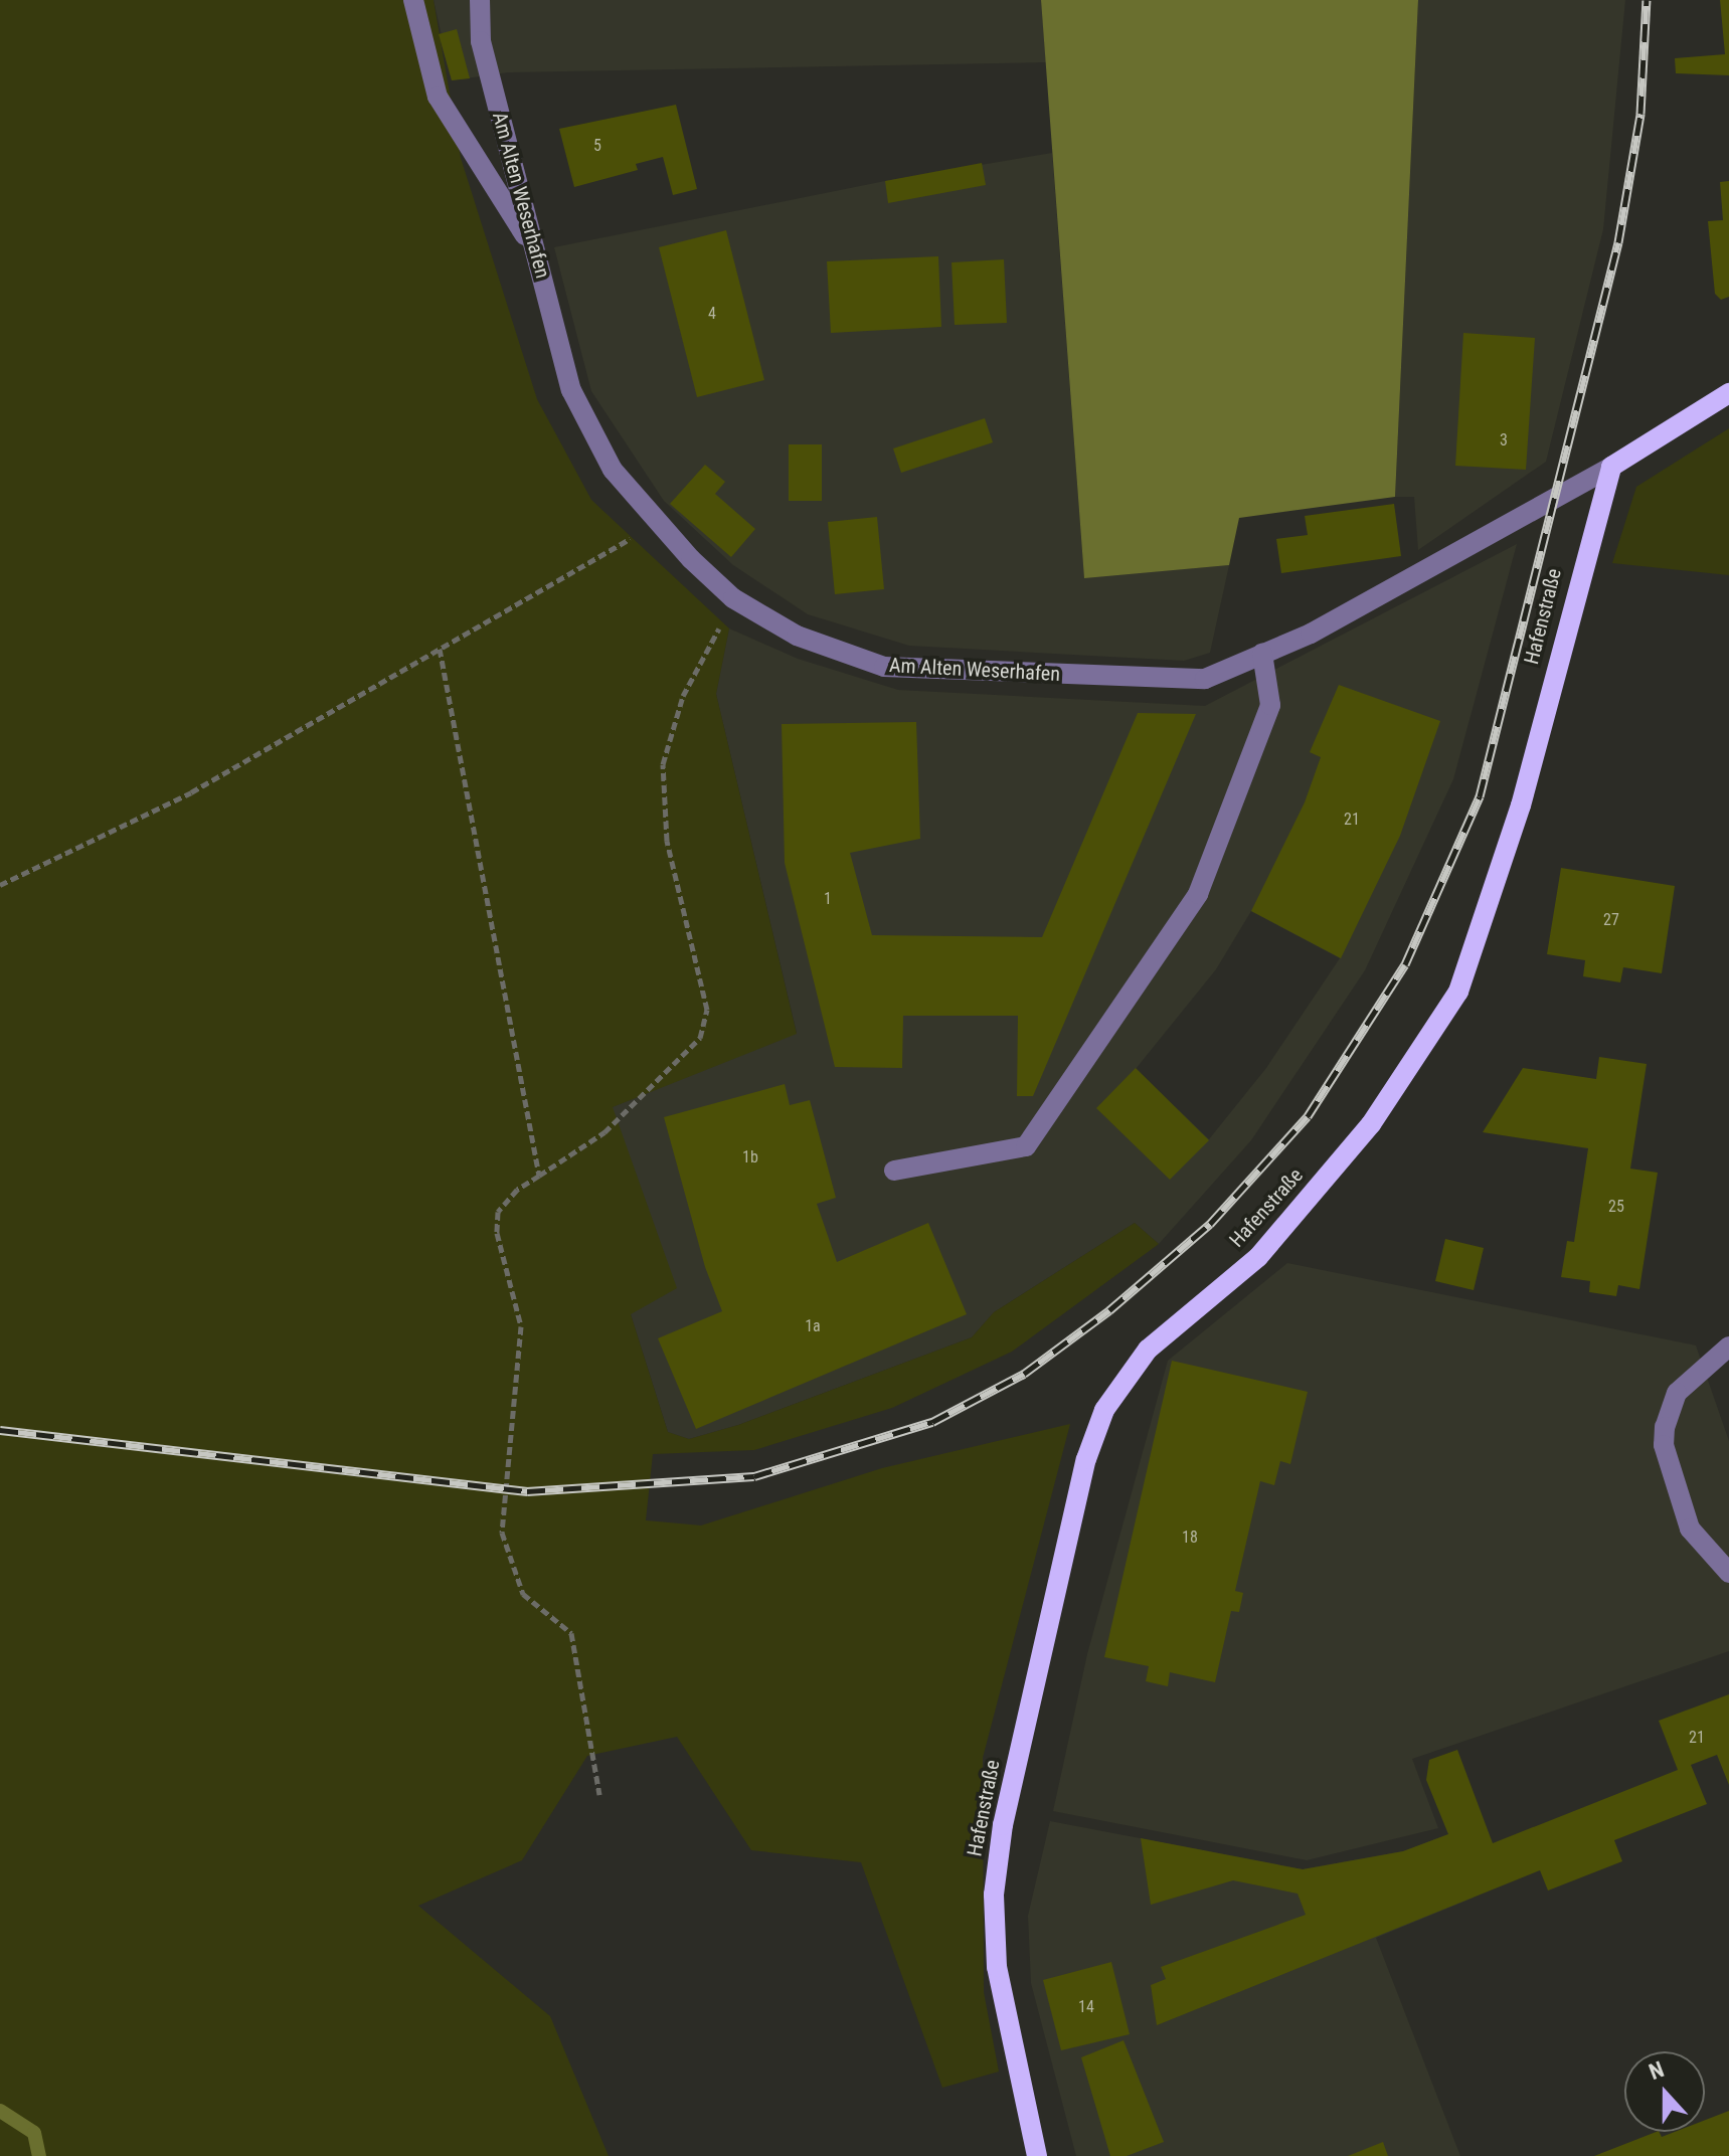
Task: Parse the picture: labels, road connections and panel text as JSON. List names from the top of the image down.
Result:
{
  "streets": {
    "main road": ["Hafenstraße"],
    "street": ["Am Alten Weserhafen"]
  },
  "crossings": [
    ["Am Alten Weserhafen", "Hafenstraße"]
  ],
  "house_numbers": [
    "5",
    "4",
    "3",
    "21",
    "1",
    "27",
    "1b",
    "25",
    "1a",
    "18",
    "21",
    "14"
  ],
  "north": "top"
}
